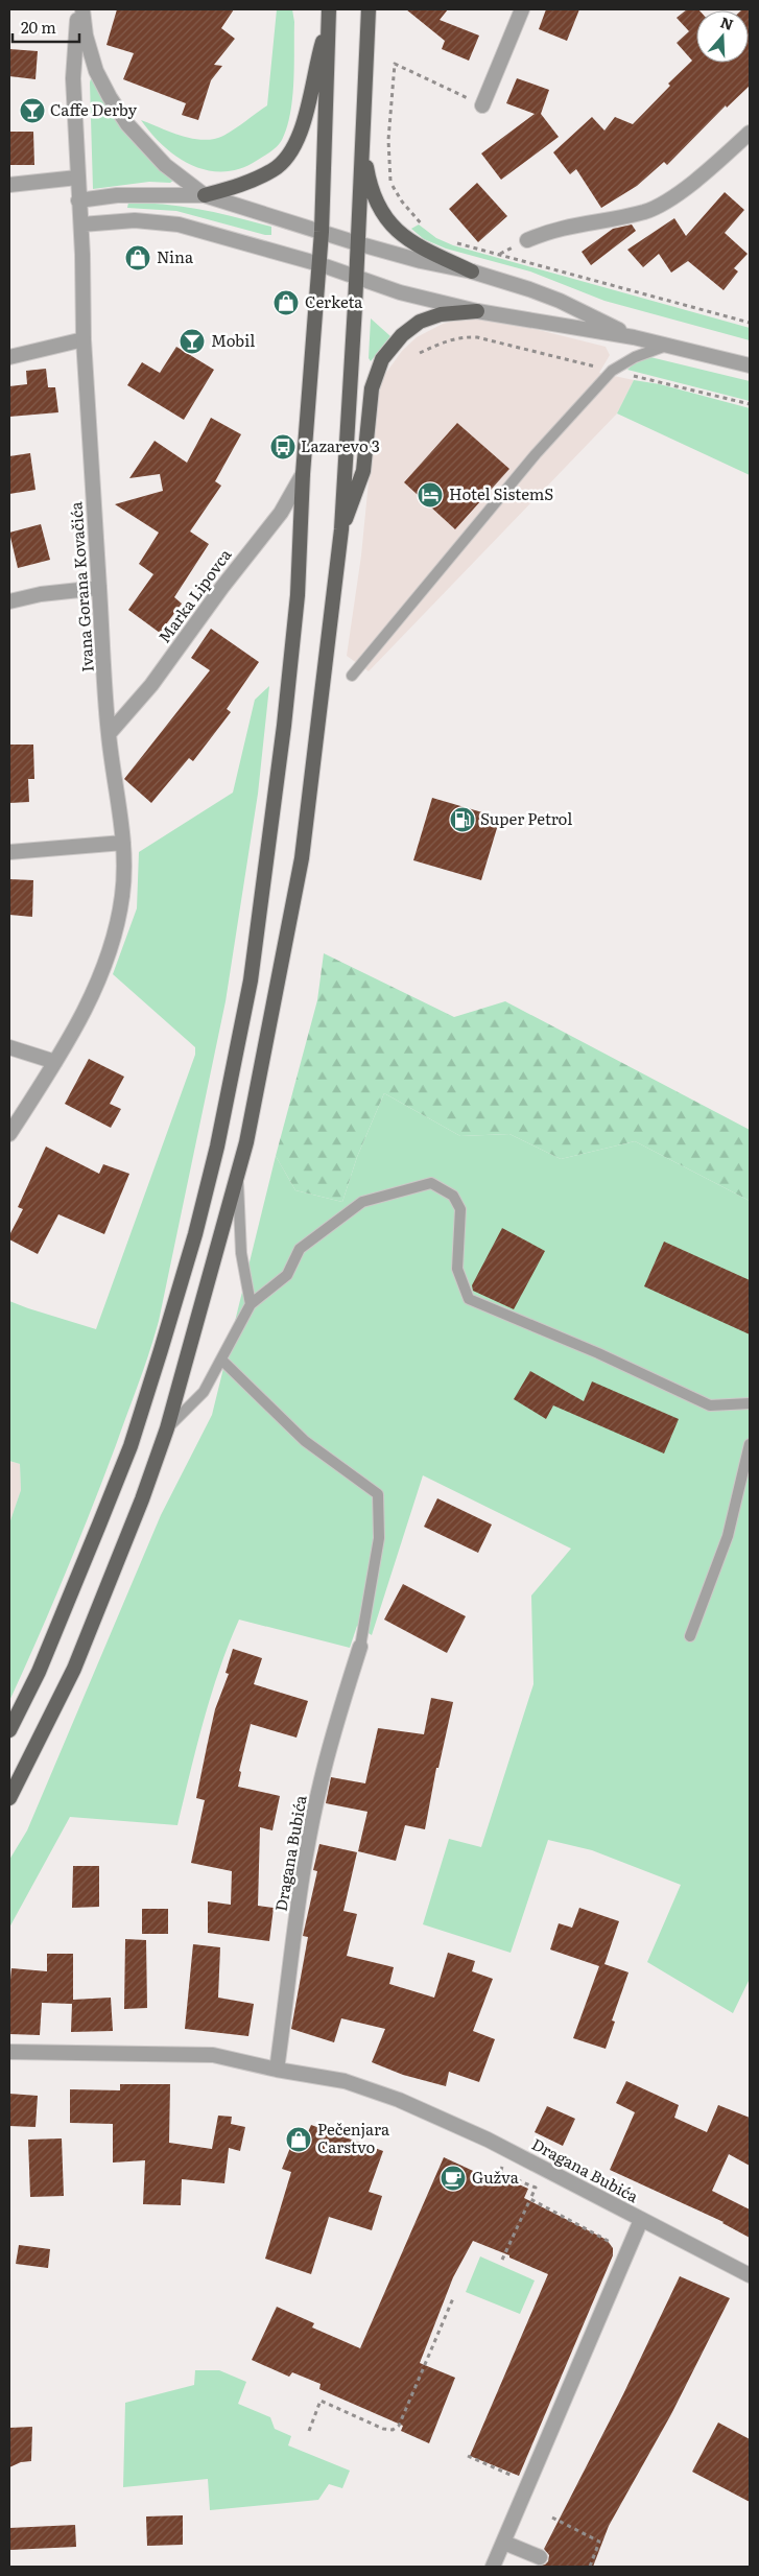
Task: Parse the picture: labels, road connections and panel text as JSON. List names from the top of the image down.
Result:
{
  "streets": {
    "street": ["Ivana Gorana Kovačića", "Marka Lipovca", "Dragana Bubića"]
  },
  "crossings": [
    ["Ivana Gorana Kovačića", "Marka Lipovca"]
  ],
  "places": {
    "bar": ["Caffe Derby", "Mobil"],
    "shop": ["Nina", "Cerketa", "Pečenjara Carstvo"],
    "bus stop": ["Lazarevo 3"],
    "hotel": ["Hotel SistemS"],
    "fuel station": ["Super Petrol"],
    "cafe": ["Gužva"]
  },
  "scale_bar": "20 m",
  "north": "top"
}
